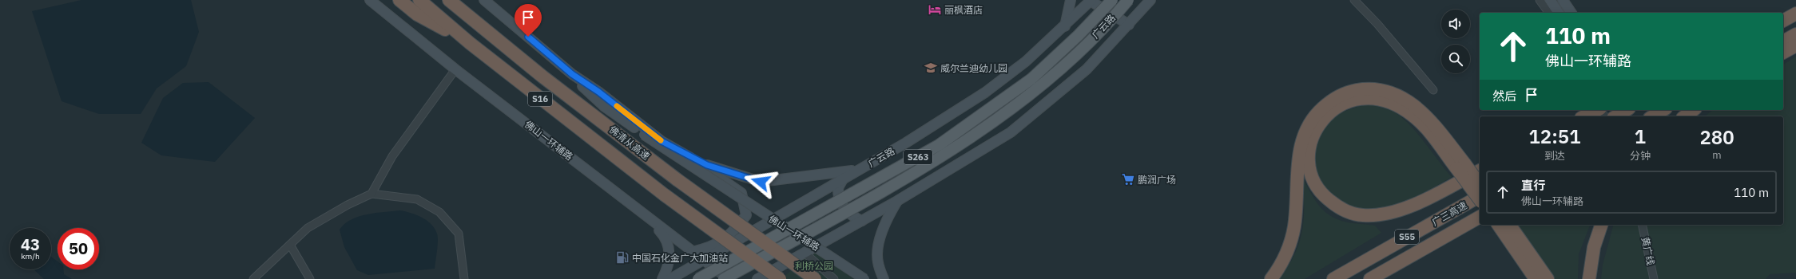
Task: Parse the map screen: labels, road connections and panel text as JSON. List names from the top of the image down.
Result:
{
  "streets": {
    "highway": [
      "S16",
      "佛清从高速",
      "广三高速",
      "S55"
    ],
    "main road": ["广云路", "佛山一环辅路", "S263"],
    "street": ["黄广线"]
  },
  "crossings": [
    ["广云路", "佛山一环辅路"],
    ["广云路", "S263"]
  ],
  "parks": ["利桥公园"],
  "places": {
    "hotel": ["丽枫酒店"],
    "school or university": ["威尔兰迪幼儿园"],
    "supermarket": ["鹏润广场"],
    "fuel station": ["中国石化金广大加油站"]
  },
  "page": {
    "turn": ["110 m", "佛山一环辅路"],
    "then": "然后",
    "eta": [
      "12:51",
      "到达",
      "1",
      "分钟",
      "280",
      "m"
    ],
    "list": [
      {
        "name": "直行",
        "note": "佛山一环辅路",
        "value": "110 m"
      }
    ],
    "speed": "43 km/h",
    "limit": "50"
  }
}
